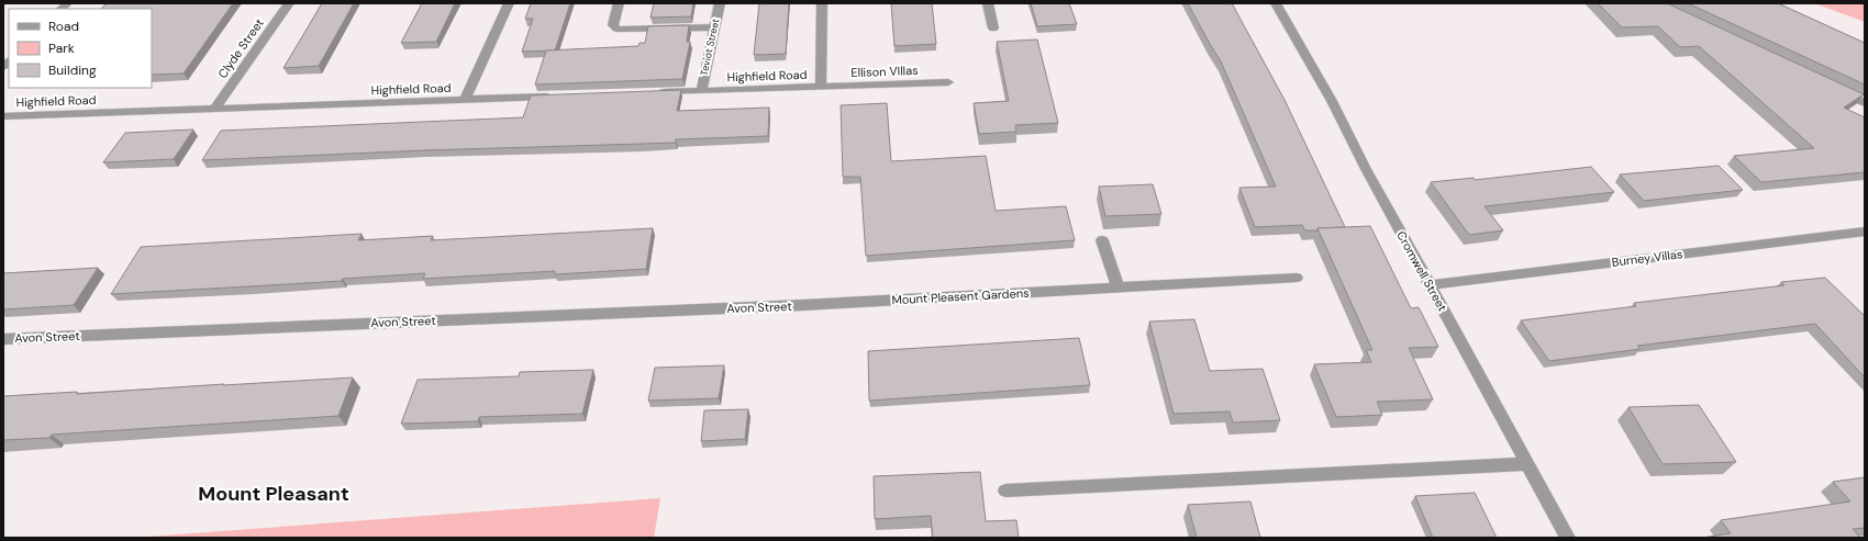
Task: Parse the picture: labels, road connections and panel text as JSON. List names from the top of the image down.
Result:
{
  "streets": {
    "street": [
      "Teviot Street",
      "Clyde Street",
      "Ellison VIllas",
      "Highfield Road",
      "Burney Villas",
      "Cromwell Street",
      "Mount Pleasent Gardens",
      "Avon Street"
    ]
  },
  "crossings": [
    ["Teviot Street", "Highfield Road"],
    ["Clyde Street", "Highfield Road"],
    ["Ellison VIllas", "Highfield Road"],
    ["Burney Villas", "Cromwell Street"],
    ["Mount Pleasent Gardens", "Avon Street"]
  ],
  "districts": ["Mount Pleasant"],
  "legend": ["Road", "Park", "Building"]
}
